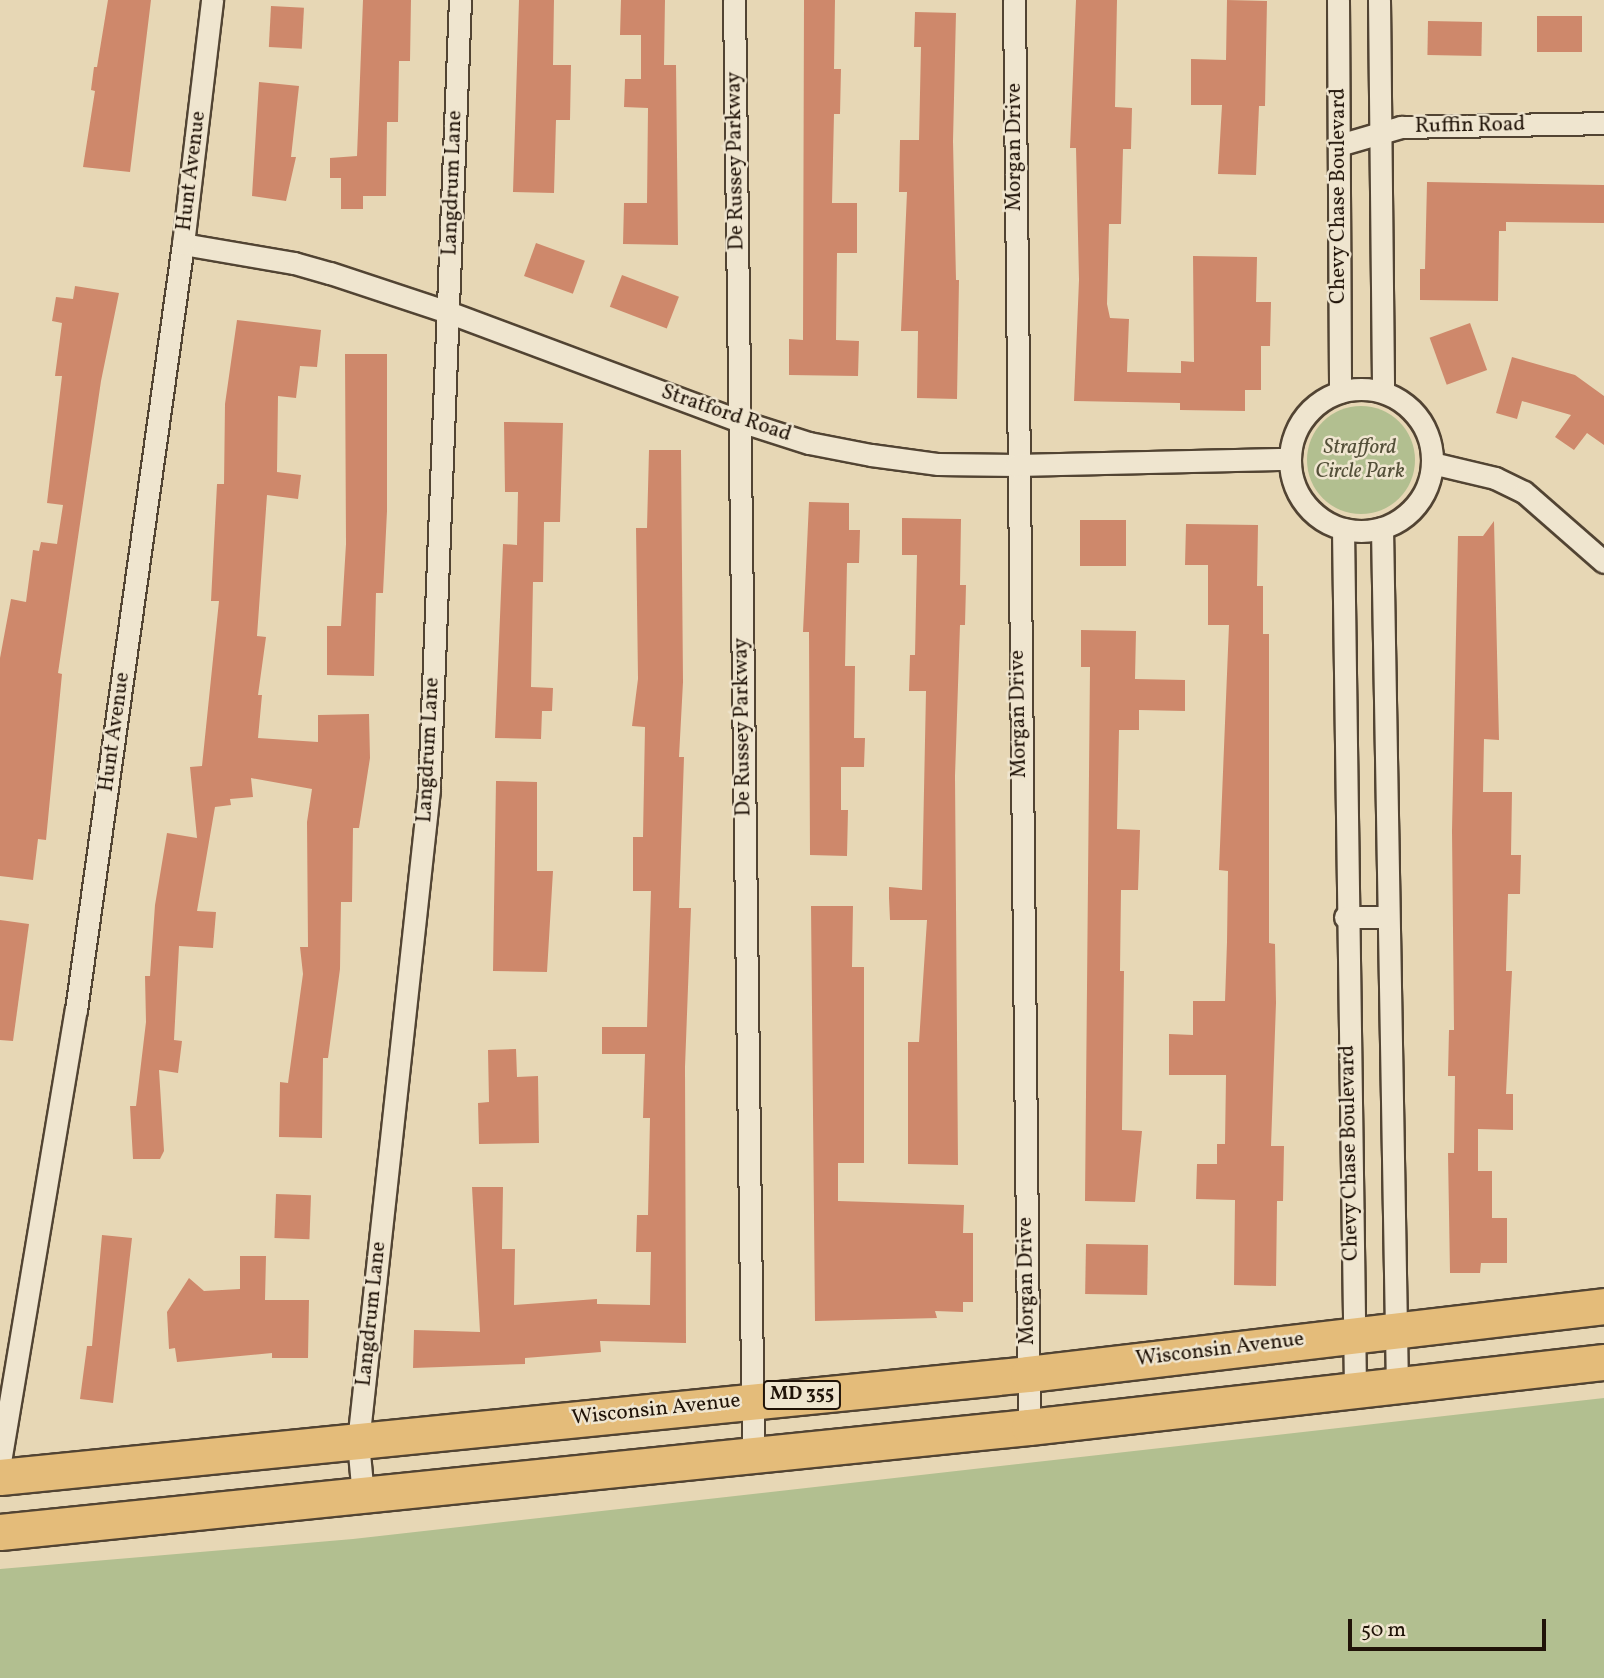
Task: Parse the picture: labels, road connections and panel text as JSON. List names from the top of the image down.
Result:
{
  "streets": {
    "main road": ["Wisconsin Avenue", "MD 355"],
    "street": [
      "Ruffin Road",
      "Morgan Drive",
      "De Russey Parkway",
      "Hunt Avenue",
      "Langdrum Lane",
      "Chevy Chase Boulevard",
      "Stratford Road"
    ]
  },
  "crossings": [
    ["Ruffin Road", "Chevy Chase Boulevard"],
    ["Morgan Drive", "Stratford Road"],
    ["Morgan Drive", "Wisconsin Avenue"],
    ["De Russey Parkway", "Stratford Road"],
    ["De Russey Parkway", "Wisconsin Avenue"],
    ["Hunt Avenue", "Stratford Road"],
    ["Langdrum Lane", "Stratford Road"],
    ["Langdrum Lane", "Wisconsin Avenue"],
    ["Chevy Chase Boulevard", "Stratford Road"],
    ["Chevy Chase Boulevard", "Wisconsin Avenue"]
  ],
  "parks": ["Strafford Circle Park"],
  "scale_bar": "50 m"
}
